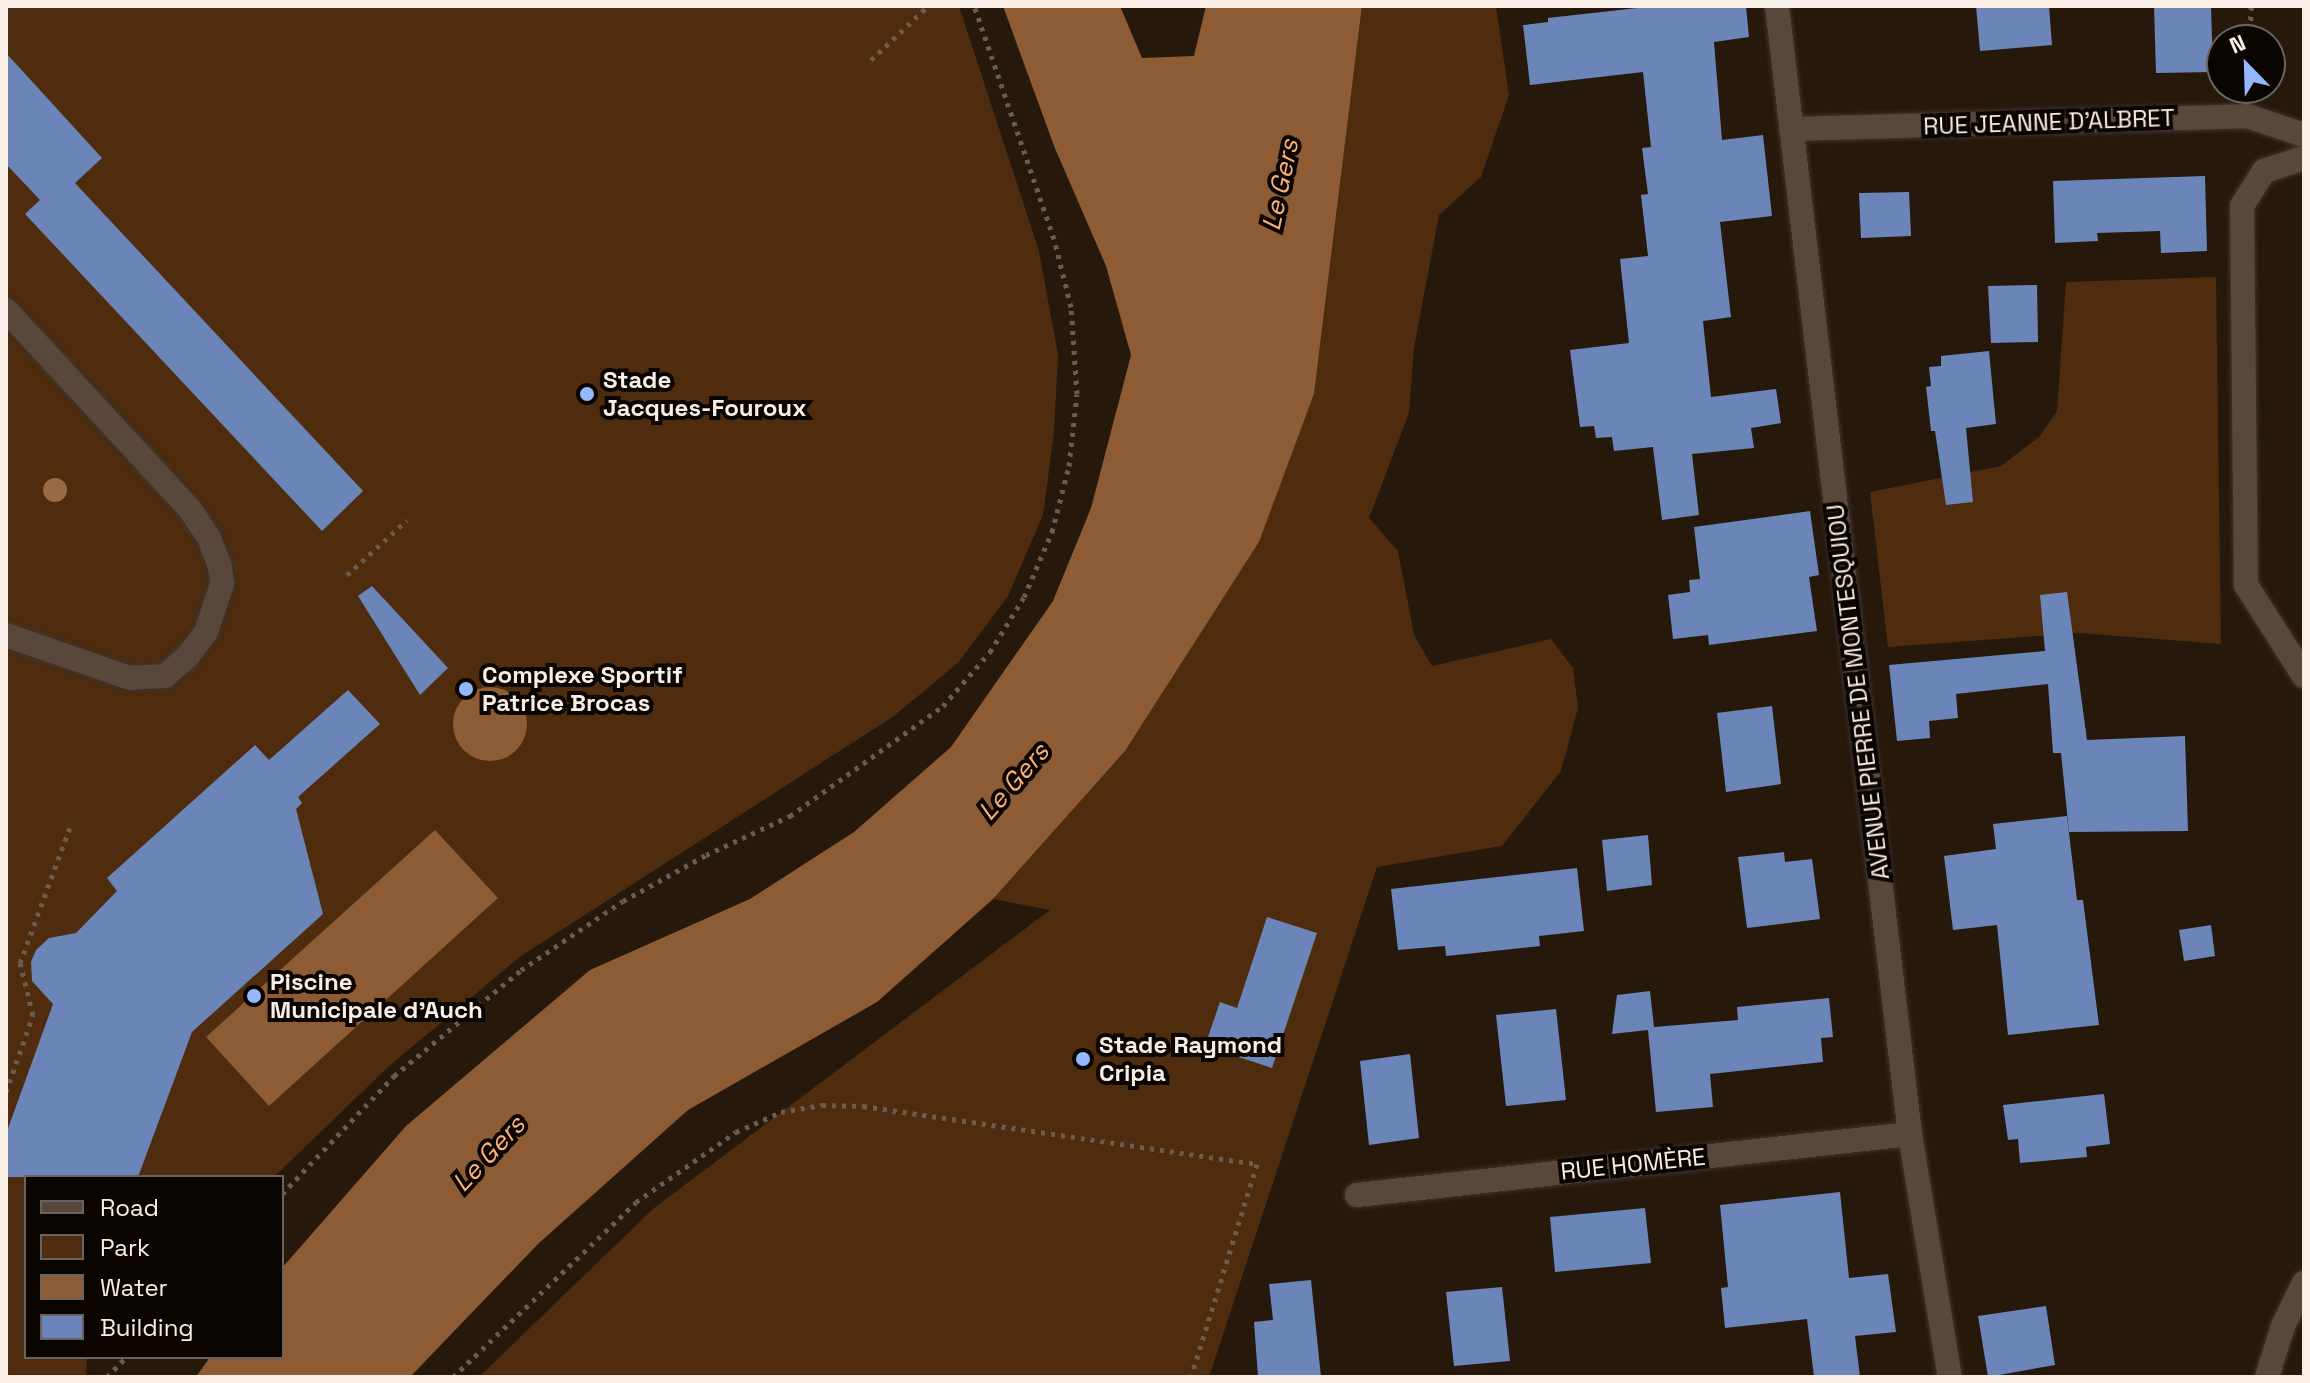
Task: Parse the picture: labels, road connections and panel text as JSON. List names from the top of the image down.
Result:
{
  "streets": {
    "street": ["RUE JEANNE D'ALBRET", "AVENUE PIERRE DE MONTESQUIOU", "RUE HOMÈRE"]
  },
  "crossings": [
    ["RUE JEANNE D'ALBRET", "AVENUE PIERRE DE MONTESQUIOU"],
    ["AVENUE PIERRE DE MONTESQUIOU", "RUE HOMÈRE"]
  ],
  "water": ["Le Gers"],
  "places": [
    "Stade Jacques-Fouroux",
    "Complexe Sportif Patrice Brocas",
    "Piscine Municipale d'Auch",
    "Stade Raymond Cripia"
  ],
  "legend": [
    "Road",
    "Park",
    "Water",
    "Building"
  ],
  "north": "top left"
}
